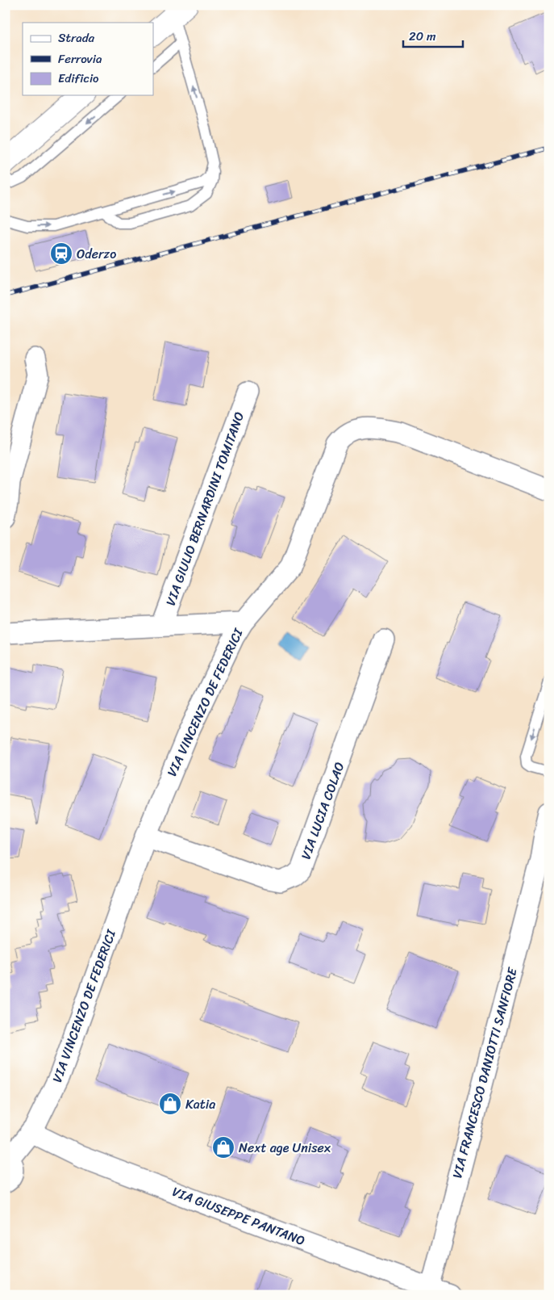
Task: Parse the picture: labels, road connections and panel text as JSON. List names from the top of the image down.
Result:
{
  "streets": {
    "street": [
      "VIA GIULIO BERNARDINI TOMITANO",
      "VIA VINCENZO DE FEDERICI",
      "VIA LUCIA COLAO",
      "VIA FRANCESCO DANIOTTI SANFIORE",
      "VIA GIUSEPPE PANTANO"
    ]
  },
  "crossings": [
    ["VIA GIULIO BERNARDINI TOMITANO", "VIA VINCENZO DE FEDERICI"],
    ["VIA VINCENZO DE FEDERICI", "VIA LUCIA COLAO"],
    ["VIA VINCENZO DE FEDERICI", "VIA GIUSEPPE PANTANO"],
    ["VIA FRANCESCO DANIOTTI SANFIORE", "VIA GIUSEPPE PANTANO"]
  ],
  "places": {
    "station": ["Oderzo"],
    "shop": ["Katia", "Next age Unisex"]
  },
  "legend": ["Strada", "Ferrovia", "Edificio"],
  "scale_bar": "20 m"
}
